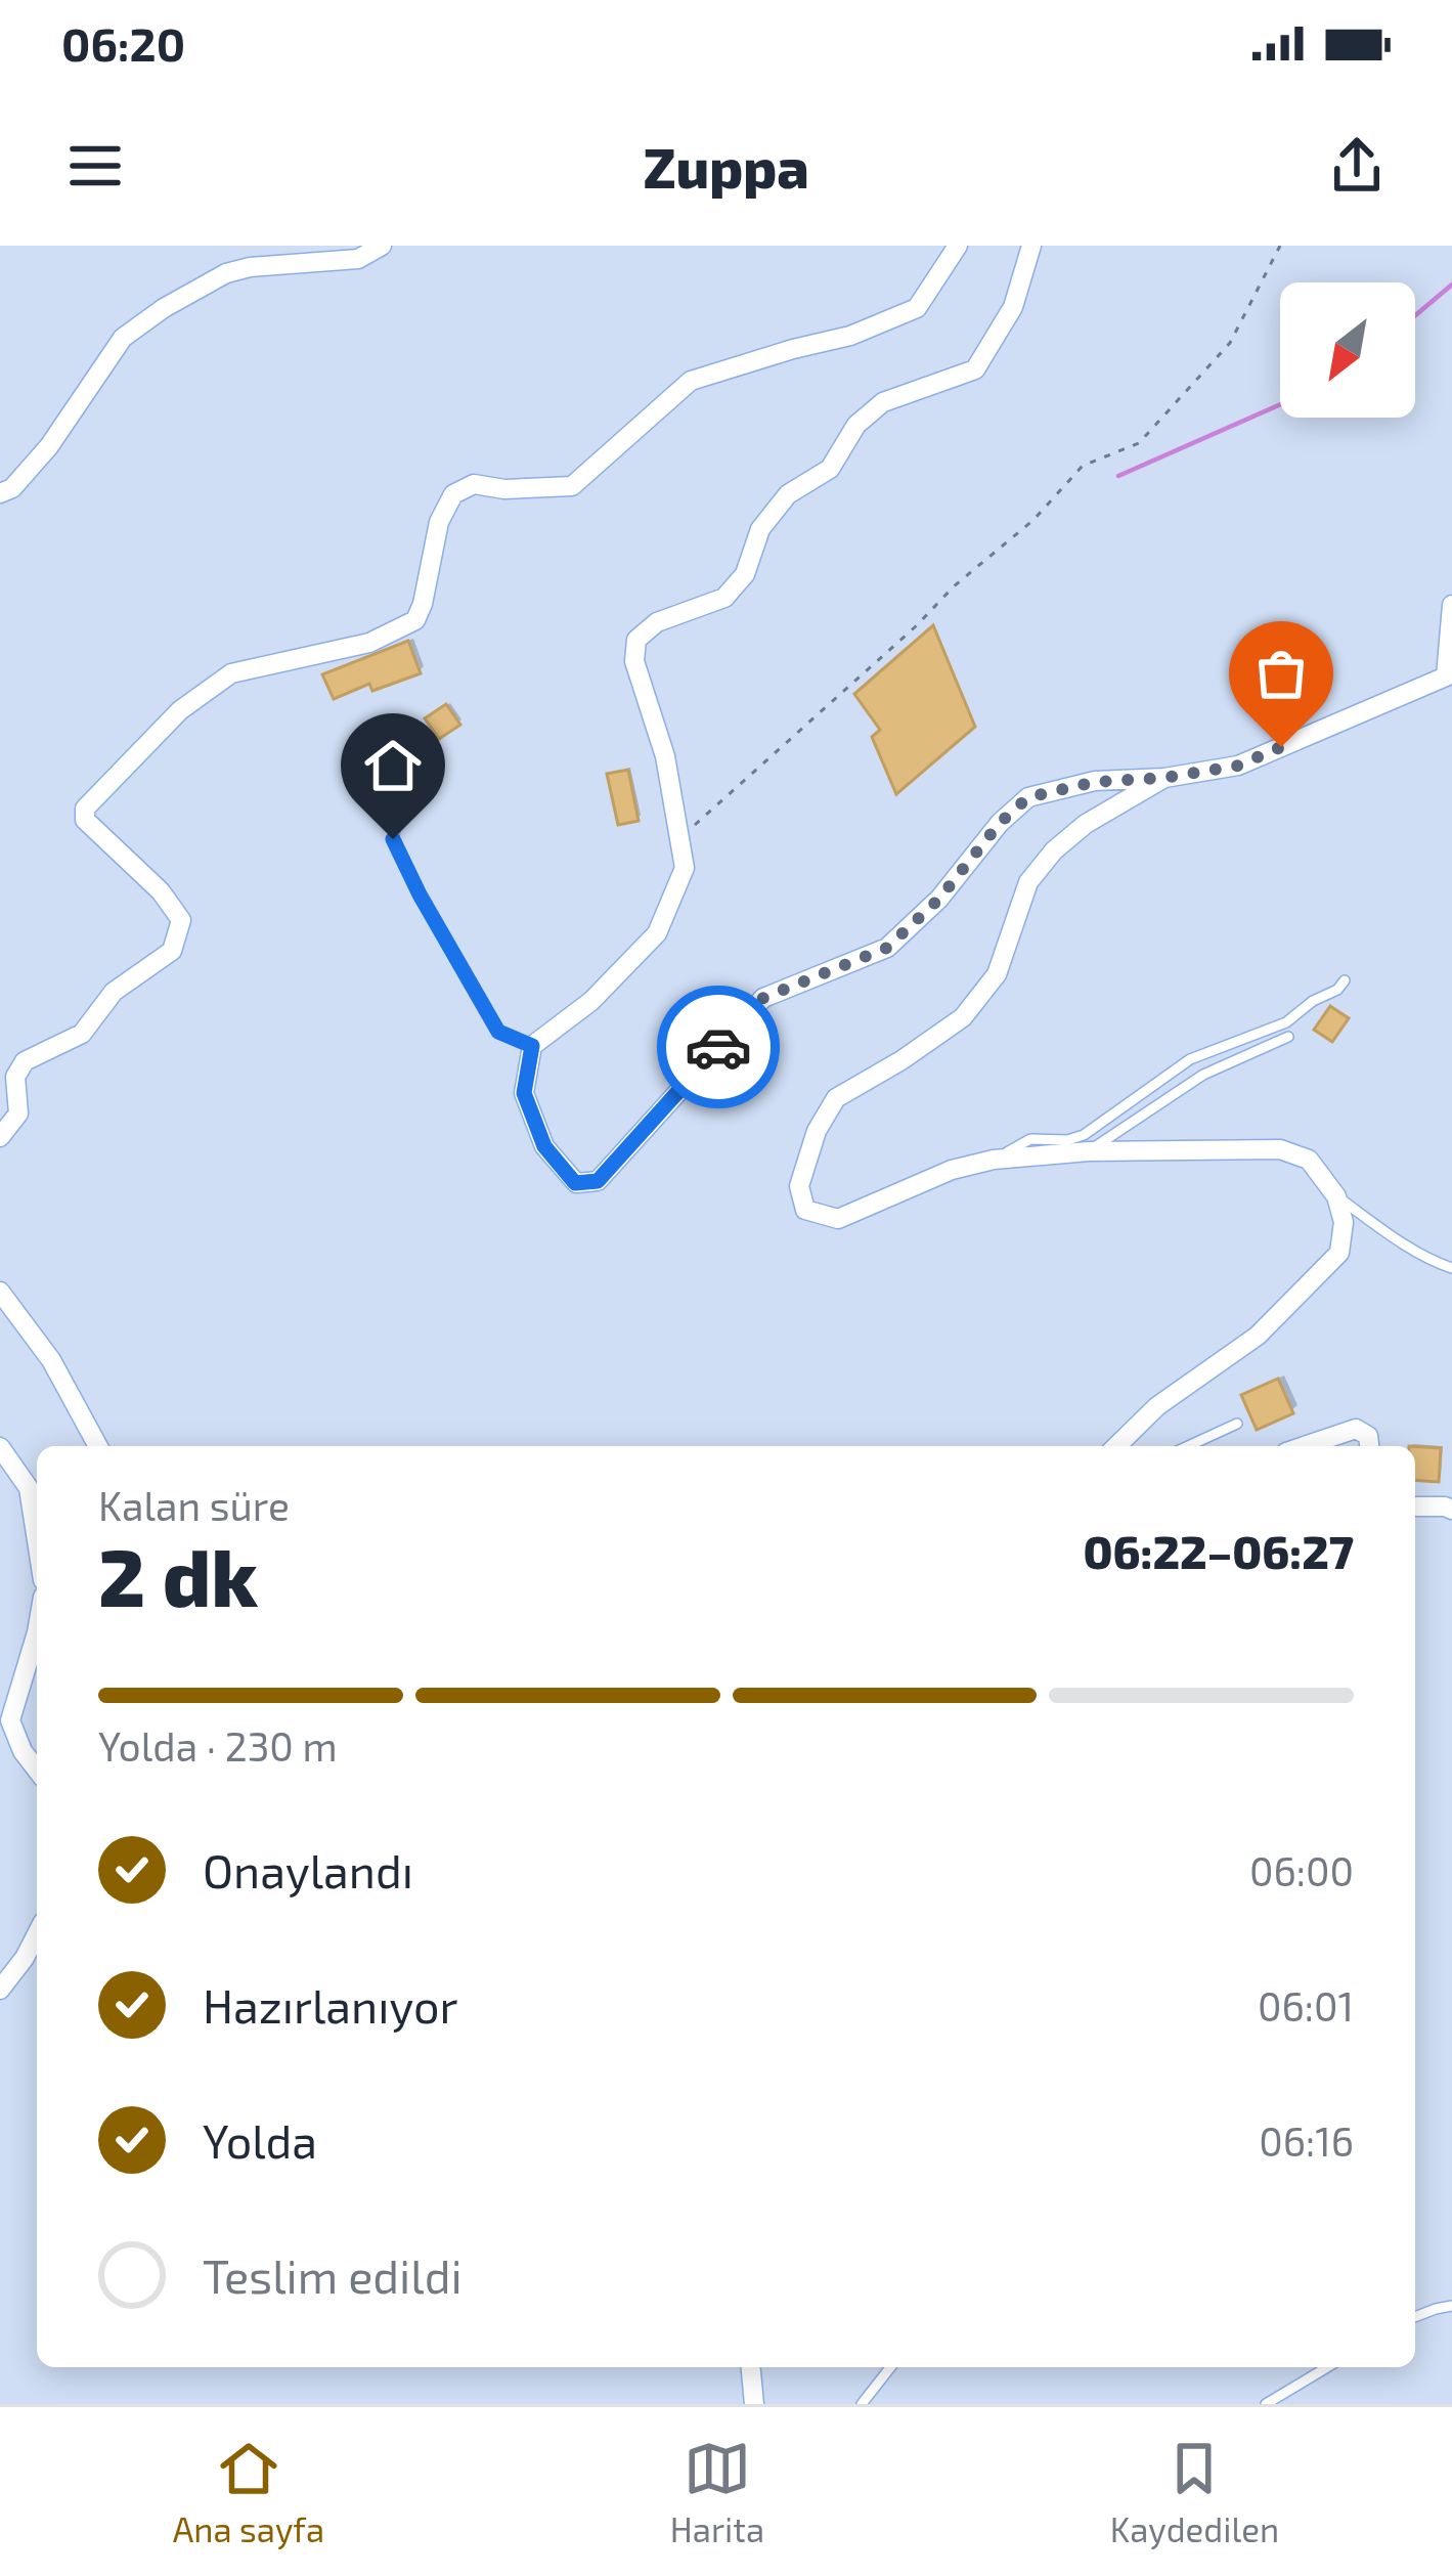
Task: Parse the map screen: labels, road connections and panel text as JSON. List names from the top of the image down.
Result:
{
  "north": "bottom left",
  "page": {
    "status": "06:20",
    "header": "Zuppa",
    "heading": ["2 dk", "Kalan süre", "06:22–06:27"],
    "bar": "Yolda · 230 m",
    "list": [
      ["Onaylandı", "06:00"],
      ["Hazırlanıyor", "06:01"],
      ["Yolda", "06:16"],
      "Teslim edildi"
    ],
    "tabs": ["Ana sayfa", "Harita", "Kaydedilen"]
  }
}
